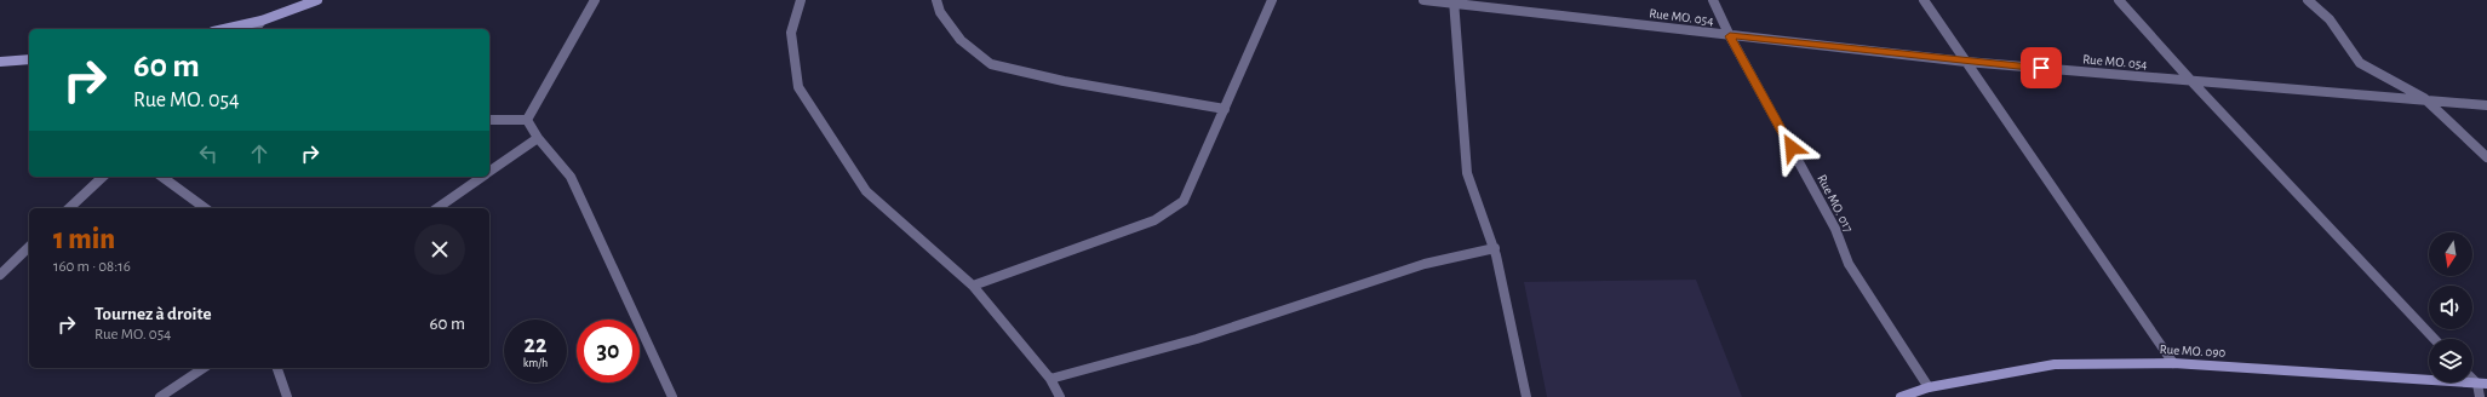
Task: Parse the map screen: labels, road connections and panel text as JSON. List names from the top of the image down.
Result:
{
  "streets": {
    "street": ["Rue MO. 054", "Rue MO. 017", "Rue MO. 090"]
  },
  "crossings": [
    ["Rue MO. 054", "Rue MO. 017"],
    ["Rue MO. 017", "Rue MO. 090"]
  ],
  "north": "bottom",
  "page": {
    "turn": ["60 m", "Rue MO. 054"],
    "heading": ["1 min", "160 m · 08:16"],
    "list": [
      {
        "name": "Tournez à droite",
        "note": "Rue MO. 054",
        "value": "60 m"
      }
    ],
    "speed": "22 km/h",
    "limit": "30"
  }
}
